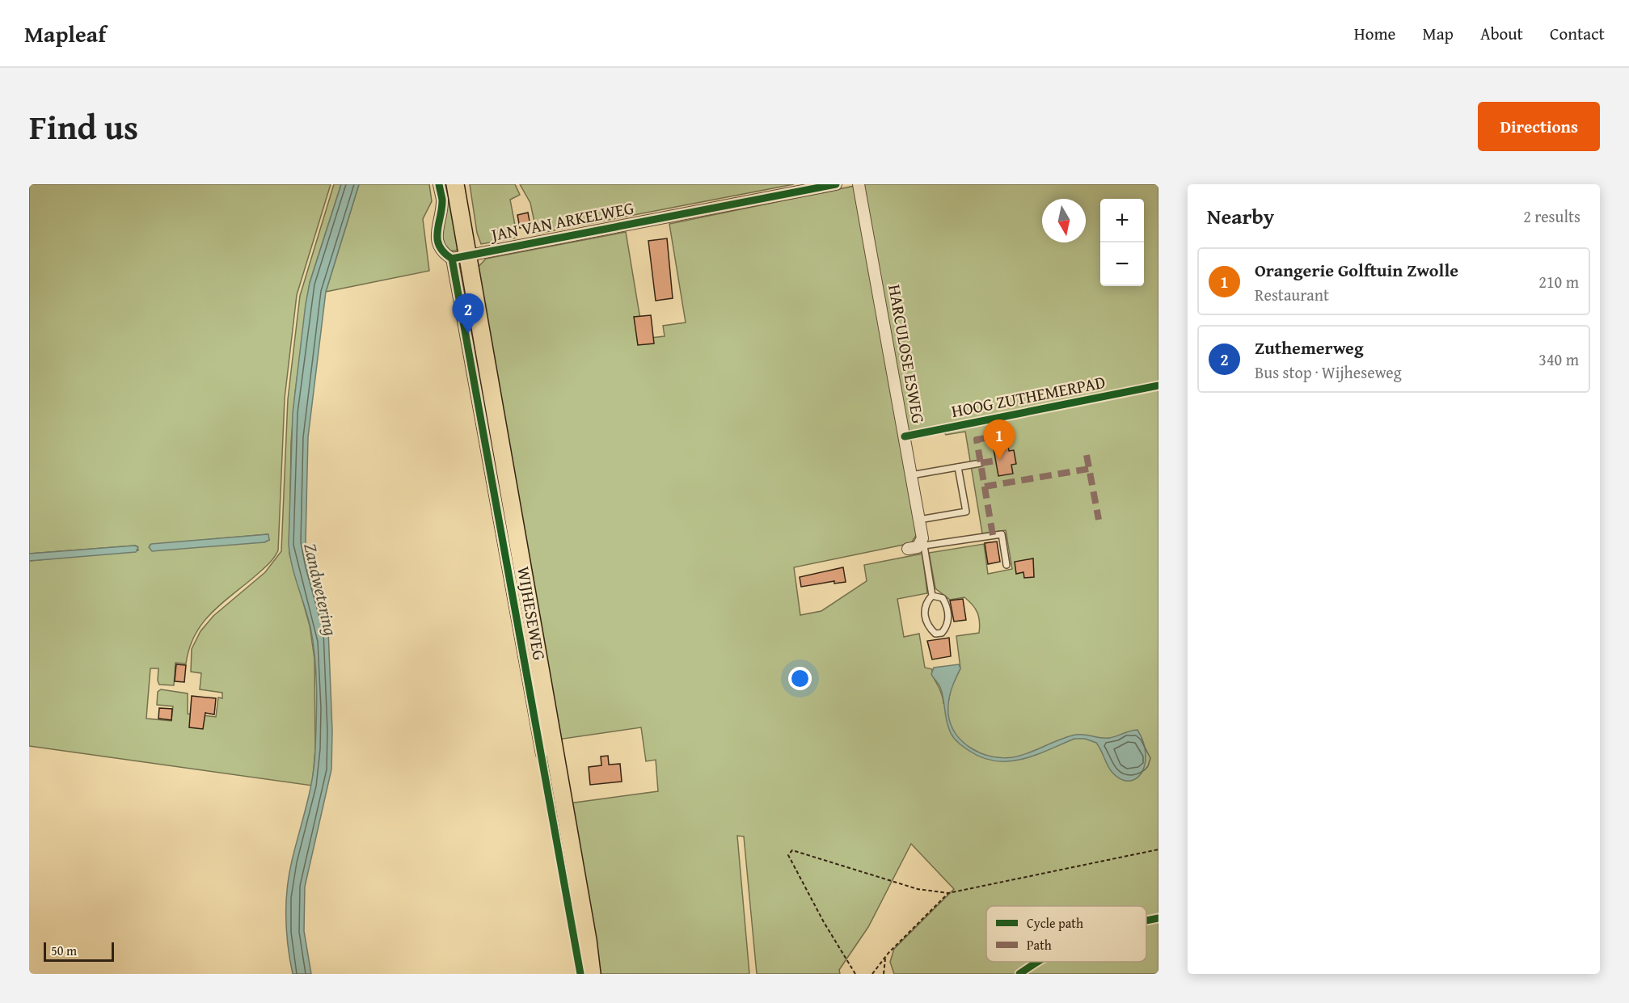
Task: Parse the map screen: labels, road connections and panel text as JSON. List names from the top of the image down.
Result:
{
  "streets": {
    "main road": ["WIJHESEWEG"],
    "street": ["JAN VAN ARKELWEG", "HARCULOSE ESWEG"],
    "cycle path": ["HOOG ZUTHEMERPAD"]
  },
  "crossings": [
    ["JAN VAN ARKELWEG", "WIJHESEWEG"]
  ],
  "water": ["Zandwetering"],
  "legend": ["Cycle path", "Path"],
  "scale_bar": "50 m",
  "north": "bottom",
  "page": {
    "header": "Mapleaf",
    "nav": [
      "Home",
      "Map",
      "About",
      "Contact"
    ],
    "title": "Find us",
    "buttons": "Directions",
    "heading": ["Nearby", "2 results"],
    "map_buttons": ["+", "−"],
    "list": [
      {
        "mark": "1",
        "name": "Orangerie Golftuin Zwolle",
        "note": "Restaurant",
        "value": "210 m"
      },
      {
        "mark": "2",
        "name": "Zuthemerweg",
        "note": "Bus stop · Wijheseweg",
        "value": "340 m"
      }
    ],
    "pins": ["2", "1"],
    "scale": "50 m"
  }
}
